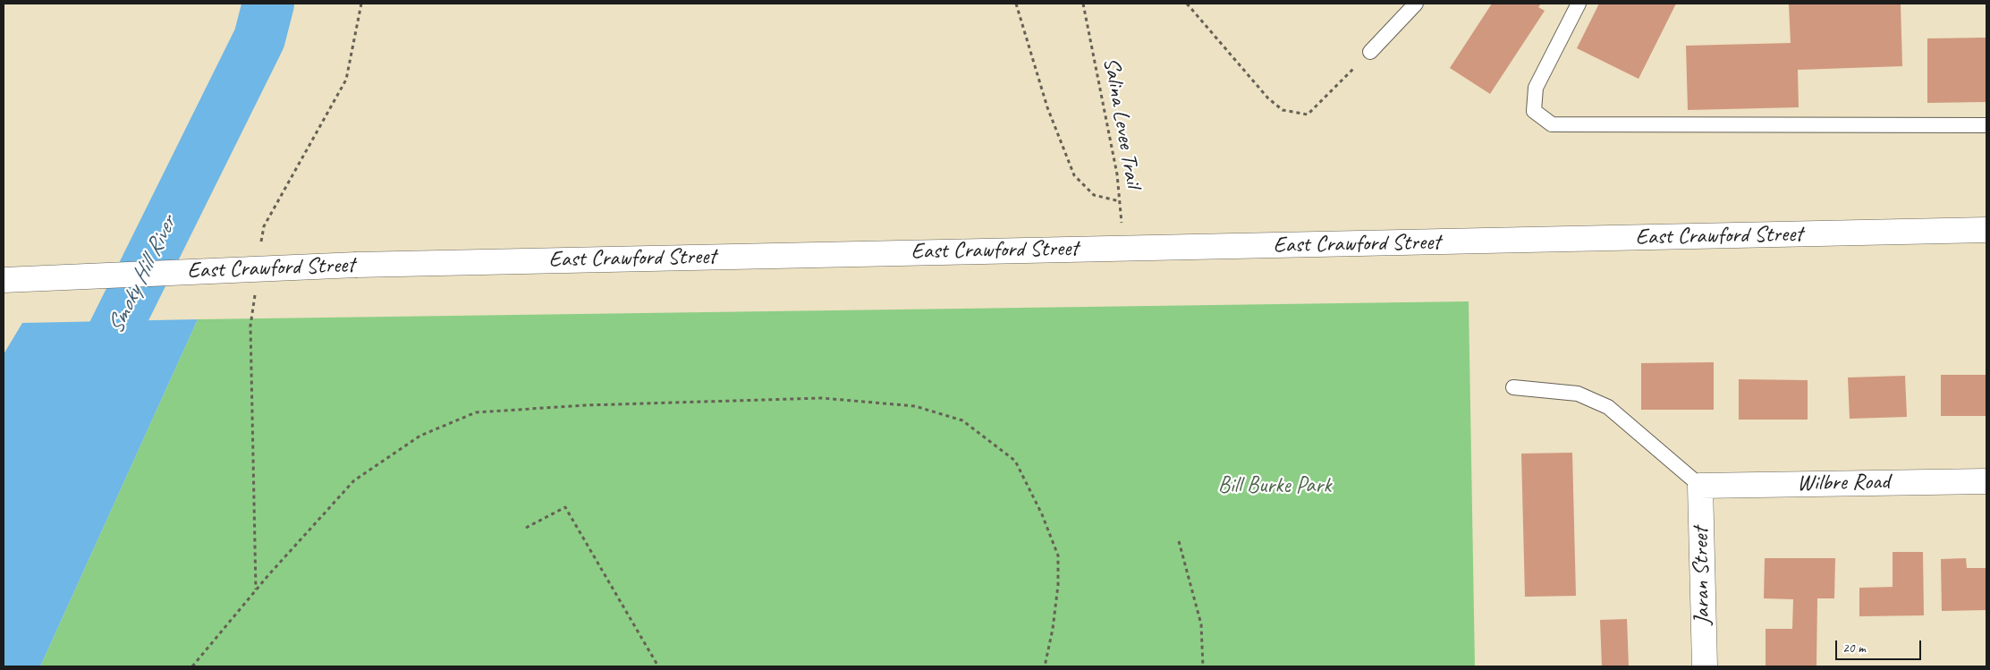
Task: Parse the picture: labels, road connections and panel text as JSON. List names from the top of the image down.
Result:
{
  "streets": {
    "street": ["East Crawford Street", "Wilbre Road", "Jaran Street"],
    "path": ["Salina Levee Trail"]
  },
  "crossings": [
    ["Salina Levee Trail", "East Crawford Street"],
    ["Wilbre Road", "Jaran Street"]
  ],
  "water": ["Smoky Hill River"],
  "parks": ["Bill Burke Park"],
  "scale_bar": "20 m"
}
